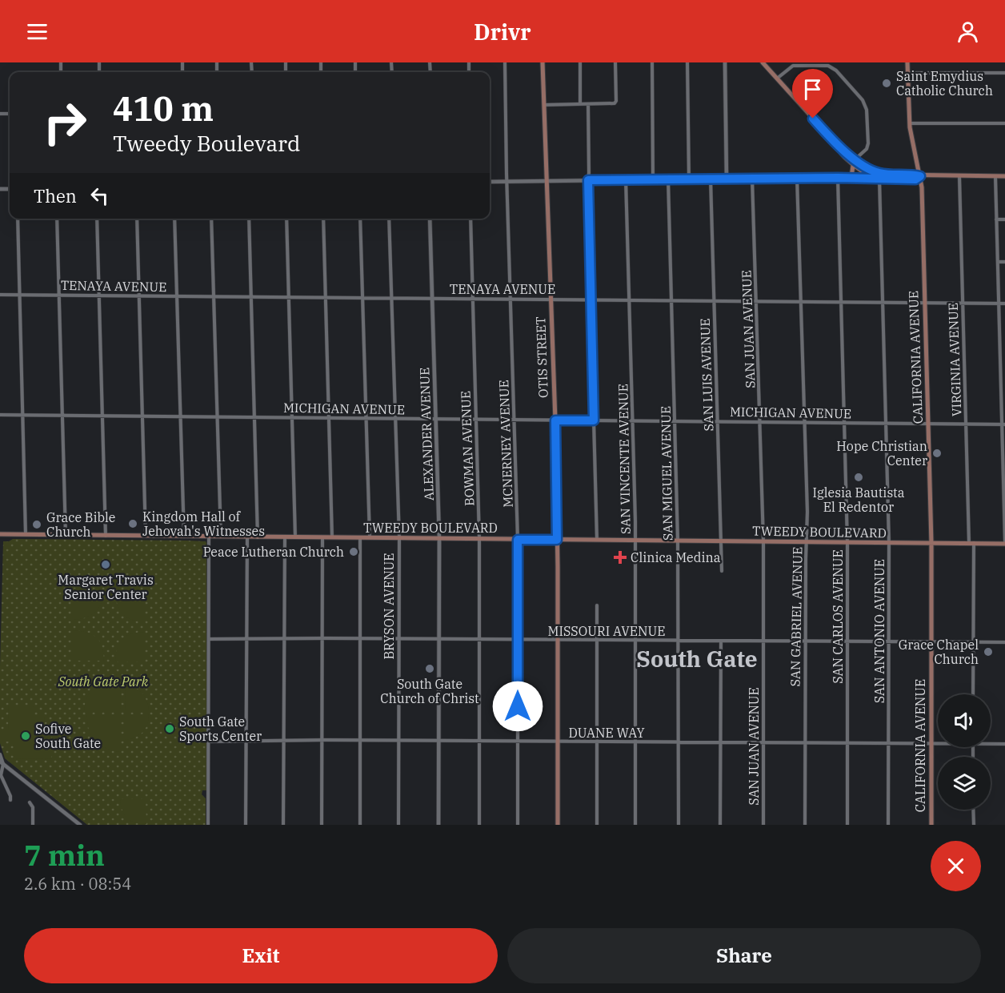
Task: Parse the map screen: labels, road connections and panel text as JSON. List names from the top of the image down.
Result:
{
  "streets": {
    "main road": ["OTIS STREET", "CALIFORNIA AVENUE", "TWEEDY BOULEVARD"],
    "street": [
      "TENAYA AVENUE",
      "SAN JUAN AVENUE",
      "VIRGINIA AVENUE",
      "SAN LUIS AVENUE",
      "MICHIGAN AVENUE",
      "ALEXANDER AVENUE",
      "MCNERNEY AVENUE",
      "BOWMAN AVENUE",
      "SAN VINCENTE AVENUE",
      "SAN MIGUEL AVENUE",
      "BRYSON AVENUE",
      "SAN GABRIEL AVENUE",
      "SAN CARLOS AVENUE",
      "MISSOURI AVENUE",
      "SAN ANTONIO AVENUE",
      "DUANE WAY"
    ]
  },
  "crossings": [
    ["TENAYA AVENUE", "SAN JUAN AVENUE"],
    ["TENAYA AVENUE", "OTIS STREET"],
    ["TENAYA AVENUE", "CALIFORNIA AVENUE"],
    ["TENAYA AVENUE", "VIRGINIA AVENUE"],
    ["TENAYA AVENUE", "SAN LUIS AVENUE"],
    ["TENAYA AVENUE", "ALEXANDER AVENUE"],
    ["TENAYA AVENUE", "MCNERNEY AVENUE"],
    ["TENAYA AVENUE", "BOWMAN AVENUE"],
    ["TENAYA AVENUE", "SAN VINCENTE AVENUE"],
    ["TENAYA AVENUE", "SAN MIGUEL AVENUE"],
    ["TENAYA AVENUE", "BRYSON AVENUE"],
    ["TENAYA AVENUE", "SAN GABRIEL AVENUE"],
    ["TENAYA AVENUE", "SAN CARLOS AVENUE"],
    ["TENAYA AVENUE", "SAN ANTONIO AVENUE"],
    ["SAN JUAN AVENUE", "MICHIGAN AVENUE"],
    ["SAN JUAN AVENUE", "TWEEDY BOULEVARD"],
    ["SAN JUAN AVENUE", "MISSOURI AVENUE"],
    ["SAN JUAN AVENUE", "DUANE WAY"],
    ["OTIS STREET", "MICHIGAN AVENUE"],
    ["OTIS STREET", "TWEEDY BOULEVARD"],
    ["OTIS STREET", "MISSOURI AVENUE"],
    ["OTIS STREET", "DUANE WAY"],
    ["CALIFORNIA AVENUE", "MICHIGAN AVENUE"],
    ["CALIFORNIA AVENUE", "TWEEDY BOULEVARD"],
    ["CALIFORNIA AVENUE", "MISSOURI AVENUE"],
    ["CALIFORNIA AVENUE", "DUANE WAY"],
    ["VIRGINIA AVENUE", "MICHIGAN AVENUE"],
    ["VIRGINIA AVENUE", "TWEEDY BOULEVARD"],
    ["VIRGINIA AVENUE", "MISSOURI AVENUE"],
    ["SAN LUIS AVENUE", "MICHIGAN AVENUE"],
    ["SAN LUIS AVENUE", "TWEEDY BOULEVARD"],
    ["MICHIGAN AVENUE", "ALEXANDER AVENUE"],
    ["MICHIGAN AVENUE", "MCNERNEY AVENUE"],
    ["MICHIGAN AVENUE", "BOWMAN AVENUE"],
    ["MICHIGAN AVENUE", "SAN VINCENTE AVENUE"],
    ["MICHIGAN AVENUE", "SAN MIGUEL AVENUE"],
    ["MICHIGAN AVENUE", "BRYSON AVENUE"],
    ["MICHIGAN AVENUE", "SAN GABRIEL AVENUE"],
    ["MICHIGAN AVENUE", "SAN CARLOS AVENUE"],
    ["MICHIGAN AVENUE", "SAN ANTONIO AVENUE"],
    ["ALEXANDER AVENUE", "TWEEDY BOULEVARD"],
    ["ALEXANDER AVENUE", "MISSOURI AVENUE"],
    ["ALEXANDER AVENUE", "DUANE WAY"],
    ["MCNERNEY AVENUE", "TWEEDY BOULEVARD"],
    ["MCNERNEY AVENUE", "MISSOURI AVENUE"],
    ["MCNERNEY AVENUE", "DUANE WAY"],
    ["BOWMAN AVENUE", "TWEEDY BOULEVARD"],
    ["BOWMAN AVENUE", "MISSOURI AVENUE"],
    ["BOWMAN AVENUE", "DUANE WAY"],
    ["SAN VINCENTE AVENUE", "TWEEDY BOULEVARD"],
    ["SAN VINCENTE AVENUE", "MISSOURI AVENUE"],
    ["SAN VINCENTE AVENUE", "DUANE WAY"],
    ["SAN MIGUEL AVENUE", "TWEEDY BOULEVARD"],
    ["SAN MIGUEL AVENUE", "MISSOURI AVENUE"],
    ["SAN MIGUEL AVENUE", "DUANE WAY"],
    ["TWEEDY BOULEVARD", "BRYSON AVENUE"],
    ["TWEEDY BOULEVARD", "SAN GABRIEL AVENUE"],
    ["TWEEDY BOULEVARD", "SAN CARLOS AVENUE"],
    ["TWEEDY BOULEVARD", "SAN ANTONIO AVENUE"],
    ["BRYSON AVENUE", "MISSOURI AVENUE"],
    ["BRYSON AVENUE", "DUANE WAY"],
    ["SAN GABRIEL AVENUE", "MISSOURI AVENUE"],
    ["SAN GABRIEL AVENUE", "DUANE WAY"],
    ["SAN CARLOS AVENUE", "MISSOURI AVENUE"],
    ["SAN CARLOS AVENUE", "DUANE WAY"],
    ["MISSOURI AVENUE", "SAN ANTONIO AVENUE"],
    ["SAN ANTONIO AVENUE", "DUANE WAY"]
  ],
  "districts": ["South Gate"],
  "parks": ["South Gate Park"],
  "places": {
    "other": [
      "Saint Emydius Catholic Church",
      "Hope Christian Center",
      "Iglesia Bautista El Redentor",
      "Kingdom Hall of Jehovah's Witnesses",
      "Grace Bible Church",
      "Peace Lutheran Church",
      "Margaret Travis Senior Center",
      "Grace Chapel Church",
      "South Gate Church of Christ",
      "South Gate Sports Center",
      "Sofive South Gate"
    ],
    "health": ["Clinica Medina"]
  },
  "page": {
    "header": "Drivr",
    "turn": ["410 m", "Tweedy Boulevard"],
    "then": "Then",
    "heading": ["7 min", "2.6 km · 08:54"],
    "buttons": ["Exit", "Share"]
  }
}
